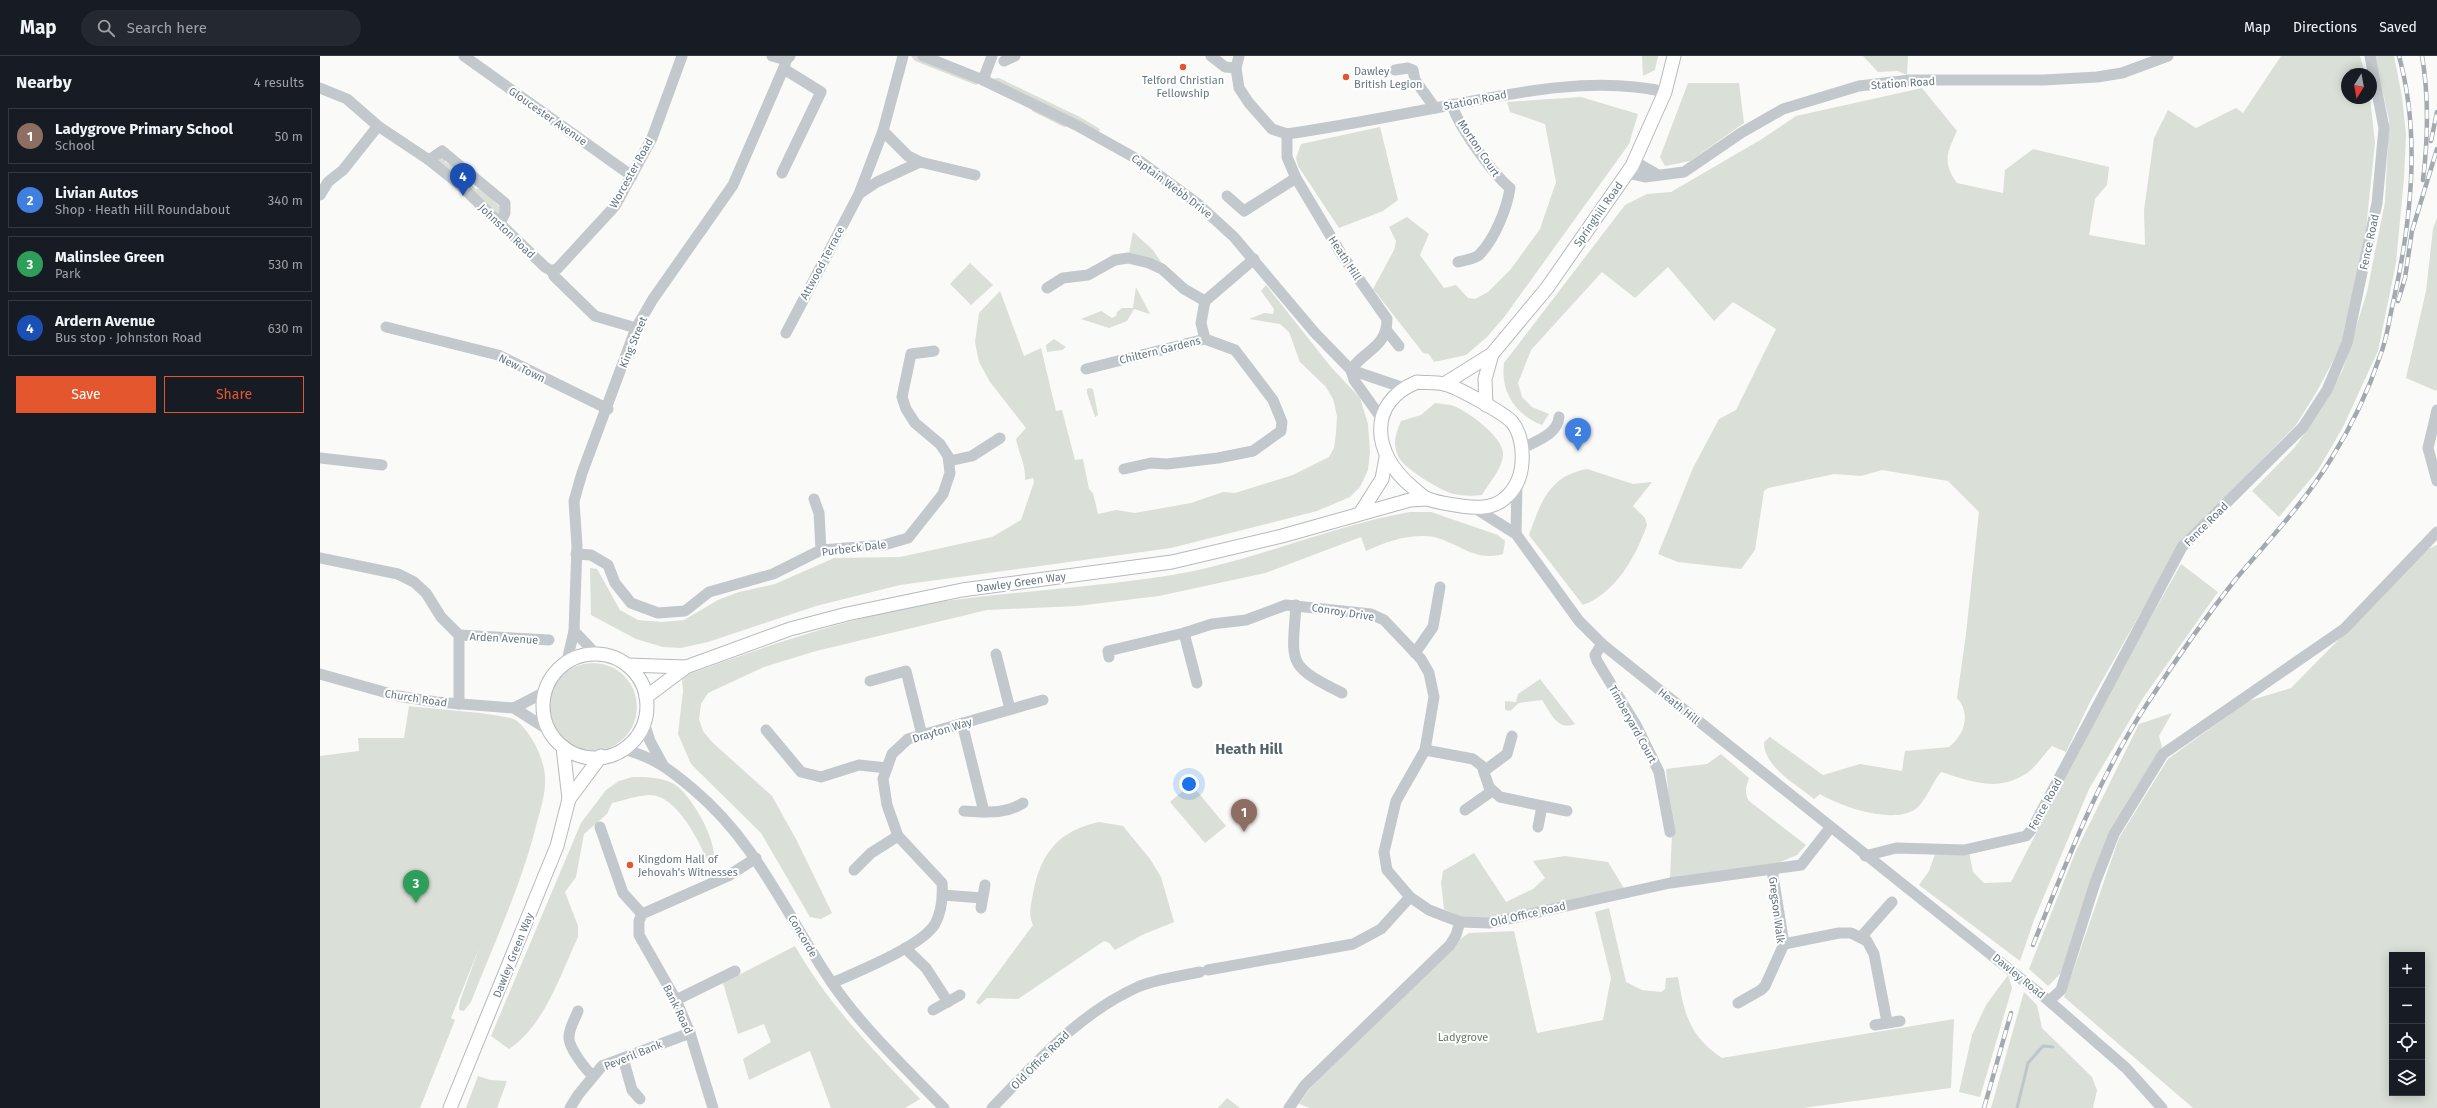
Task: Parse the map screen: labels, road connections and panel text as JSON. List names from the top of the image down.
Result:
{
  "streets": {
    "main road": ["Springhill Road", "Dawley Green Way"],
    "street": [
      "Station Road",
      "Gloucester Avenue",
      "Morton Court",
      "Worcester Road",
      "Captain Webb Drive",
      "Johnston Road",
      "Fence Road",
      "Heath Hill",
      "Attwood Terrace",
      "King Street",
      "Chiltern Gardens",
      "New Town",
      "Purbeck Dale",
      "Conroy Drive",
      "Arden Avenue",
      "Church Road",
      "Timberyard Court",
      "Drayton Way",
      "Gregson Walk",
      "Old Office Road",
      "Concorde",
      "Dawley Road",
      "Bank Road",
      "Peveril Bank"
    ]
  },
  "crossings": [
    ["Station Road", "Morton Court"],
    ["Station Road", "Springhill Road"],
    ["Station Road", "Heath Hill"],
    ["Gloucester Avenue", "Worcester Road"],
    ["Worcester Road", "Johnston Road"],
    ["Captain Webb Drive", "Springhill Road"],
    ["Captain Webb Drive", "Heath Hill"],
    ["Captain Webb Drive", "Dawley Green Way"],
    ["Springhill Road", "Heath Hill"],
    ["Springhill Road", "Dawley Green Way"],
    ["Johnston Road", "King Street"],
    ["Fence Road", "Heath Hill"],
    ["Fence Road", "Dawley Road"],
    ["Heath Hill", "Dawley Green Way"],
    ["Heath Hill", "Timberyard Court"],
    ["Heath Hill", "Old Office Road"],
    ["Heath Hill", "Dawley Road"],
    ["King Street", "New Town"],
    ["King Street", "Purbeck Dale"],
    ["King Street", "Dawley Green Way"],
    ["King Street", "Church Road"],
    ["King Street", "Concorde"],
    ["Dawley Green Way", "Church Road"],
    ["Dawley Green Way", "Concorde"],
    ["Conroy Drive", "Old Office Road"],
    ["Church Road", "Concorde"],
    ["Gregson Walk", "Old Office Road"],
    ["Bank Road", "Peveril Bank"]
  ],
  "districts": ["Heath Hill"],
  "parks": ["Ladygrove"],
  "places": ["Telford Christian Fellowship", "Dawley British Legion", "Kingdom Hall of Jehovah's Witnesses"],
  "north": "bottom",
  "page": {
    "header": "Map",
    "search": "Search here",
    "nav": ["Map", "Directions", "Saved"],
    "heading": ["Nearby", "4 results"],
    "list": [
      {
        "mark": "1",
        "name": "Ladygrove Primary School",
        "note": "School",
        "value": "50 m"
      },
      {
        "mark": "2",
        "name": "Livian Autos",
        "note": "Shop · Heath Hill Roundabout",
        "value": "340 m"
      },
      {
        "mark": "3",
        "name": "Malinslee Green",
        "note": "Park",
        "value": "530 m"
      },
      {
        "mark": "4",
        "name": "Ardern Avenue",
        "note": "Bus stop · Johnston Road",
        "value": "630 m"
      }
    ],
    "pins": [
      "4",
      "2",
      "1",
      "3"
    ],
    "buttons": ["Save", "Share"],
    "map_buttons": ["+", "−"]
  }
}
